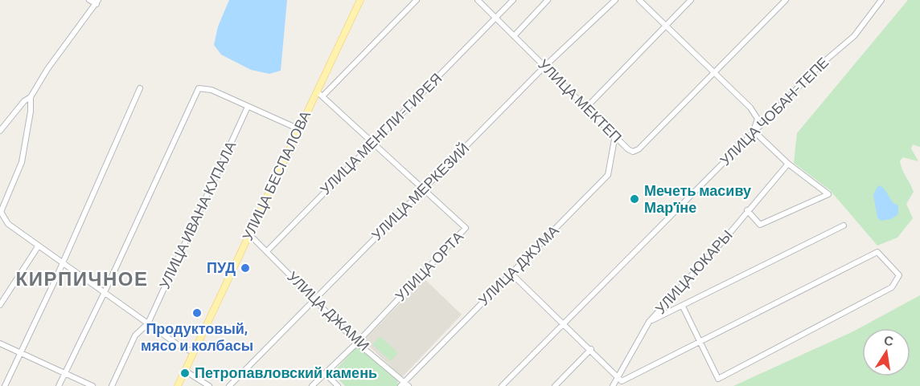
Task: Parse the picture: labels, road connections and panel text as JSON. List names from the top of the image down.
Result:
{
  "streets": {
    "main road": ["УЛИЦА БЕСПАЛОВА"],
    "street": [
      "УЛИЦА МЕКТЕП",
      "УЛИЦА ЧОБАН-ТЕПЕ",
      "УЛИЦА МЕНГЛИ-ГИРЕЯ",
      "УЛИЦА МЕРКЕЗИЙ",
      "УЛИЦА ИВАНА КУПАЛА",
      "УЛИЦА ДЖУМА",
      "УЛИЦА ОРТА",
      "УЛИЦА ЮКАРЫ",
      "УЛИЦА ДЖАМИ"
    ]
  },
  "crossings": [
    ["УЛИЦА МЕКТЕП", "УЛИЦА МЕНГЛИ-ГИРЕЯ"],
    ["УЛИЦА МЕКТЕП", "УЛИЦА МЕРКЕЗИЙ"],
    ["УЛИЦА МЕКТЕП", "УЛИЦА ДЖУМА"],
    ["УЛИЦА МЕНГЛИ-ГИРЕЯ", "УЛИЦА ОРТА"],
    ["УЛИЦА МЕНГЛИ-ГИРЕЯ", "УЛИЦА ДЖАМИ"],
    ["УЛИЦА БЕСПАЛОВА", "УЛИЦА ОРТА"],
    ["УЛИЦА БЕСПАЛОВА", "УЛИЦА ДЖАМИ"],
    ["УЛИЦА МЕРКЕЗИЙ", "УЛИЦА ОРТА"],
    ["УЛИЦА МЕРКЕЗИЙ", "УЛИЦА ДЖАМИ"],
    ["УЛИЦА ДЖУМА", "УЛИЦА ДЖАМИ"],
    ["УЛИЦА ОРТА", "УЛИЦА ДЖАМИ"]
  ],
  "districts": ["КИРПИЧНОЕ"],
  "places": [
    "Мечеть масиву Мар'їне",
    "ПУД",
    "Продуктовый, мясо и колбасы",
    "Петропавловский камень"
  ],
  "north": "top"
}
